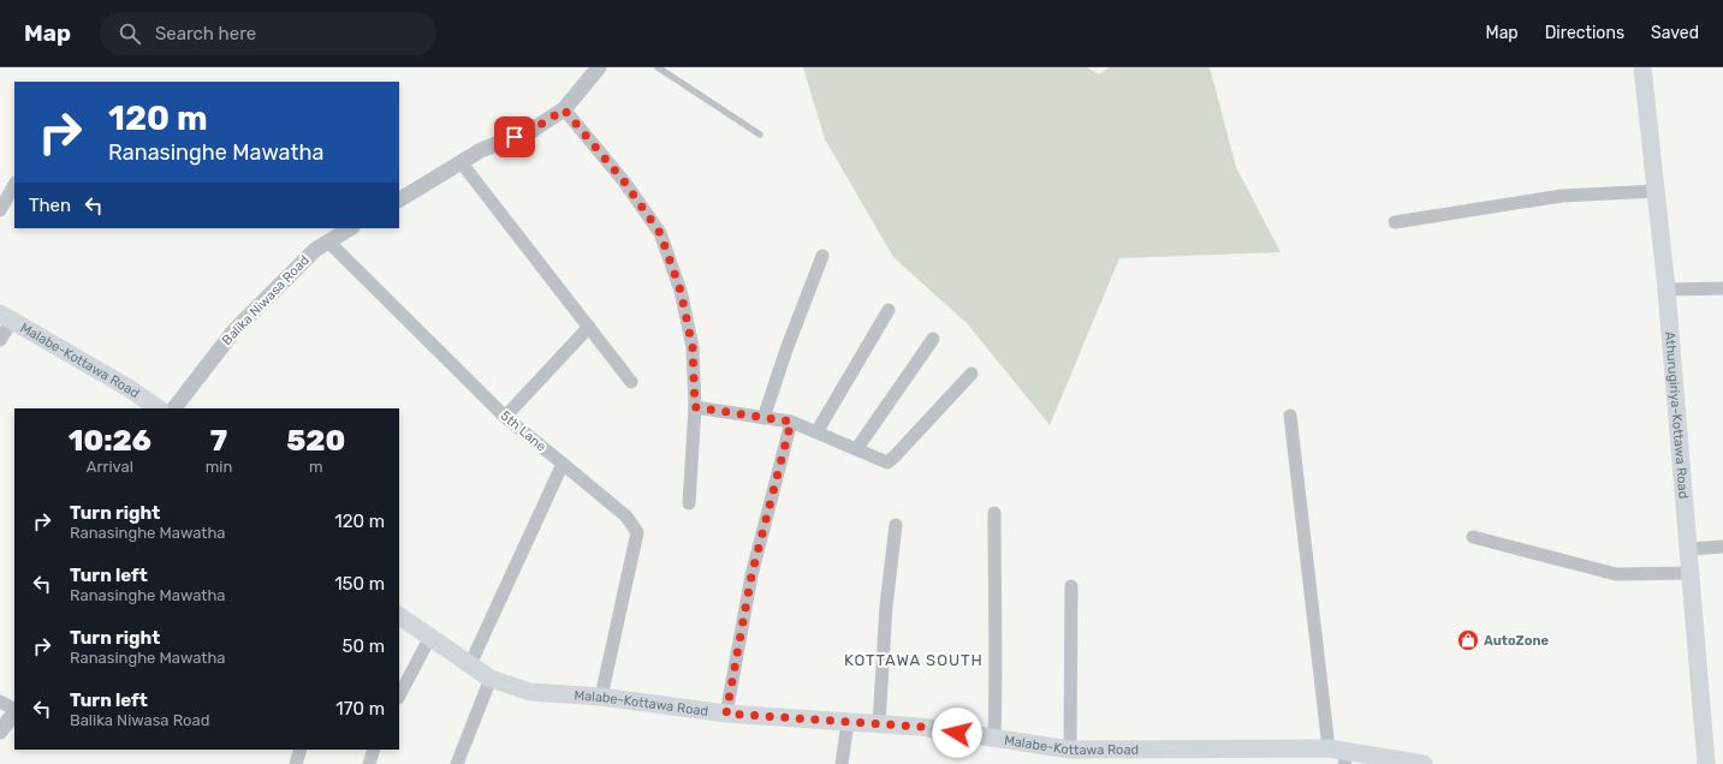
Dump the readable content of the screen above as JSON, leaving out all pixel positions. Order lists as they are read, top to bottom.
{
  "streets": {
    "main road": ["Malabe-Kottawa Road", "Athurugiriya-Kottawa Road"],
    "street": ["Balika Niwasa Road", "5th Lane"]
  },
  "crossings": [
    ["Balika Niwasa Road", "5th Lane"],
    ["Malabe-Kottawa Road", "5th Lane"]
  ],
  "districts": ["KOTTAWA SOUTH"],
  "places": {
    "shop": ["AutoZone"]
  },
  "page": {
    "header": "Map",
    "search": "Search here",
    "nav": ["Map", "Directions", "Saved"],
    "turn": ["120 m", "Ranasinghe Mawatha"],
    "then": "Then",
    "eta": [
      "10:26",
      "Arrival",
      "7",
      "min",
      "520",
      "m"
    ],
    "list": [
      {
        "name": "Turn right",
        "note": "Ranasinghe Mawatha",
        "value": "120 m"
      },
      {
        "name": "Turn left",
        "note": "Ranasinghe Mawatha",
        "value": "150 m"
      },
      {
        "name": "Turn right",
        "note": "Ranasinghe Mawatha",
        "value": "50 m"
      },
      {
        "name": "Turn left",
        "note": "Balika Niwasa Road",
        "value": "170 m"
      }
    ]
  }
}
